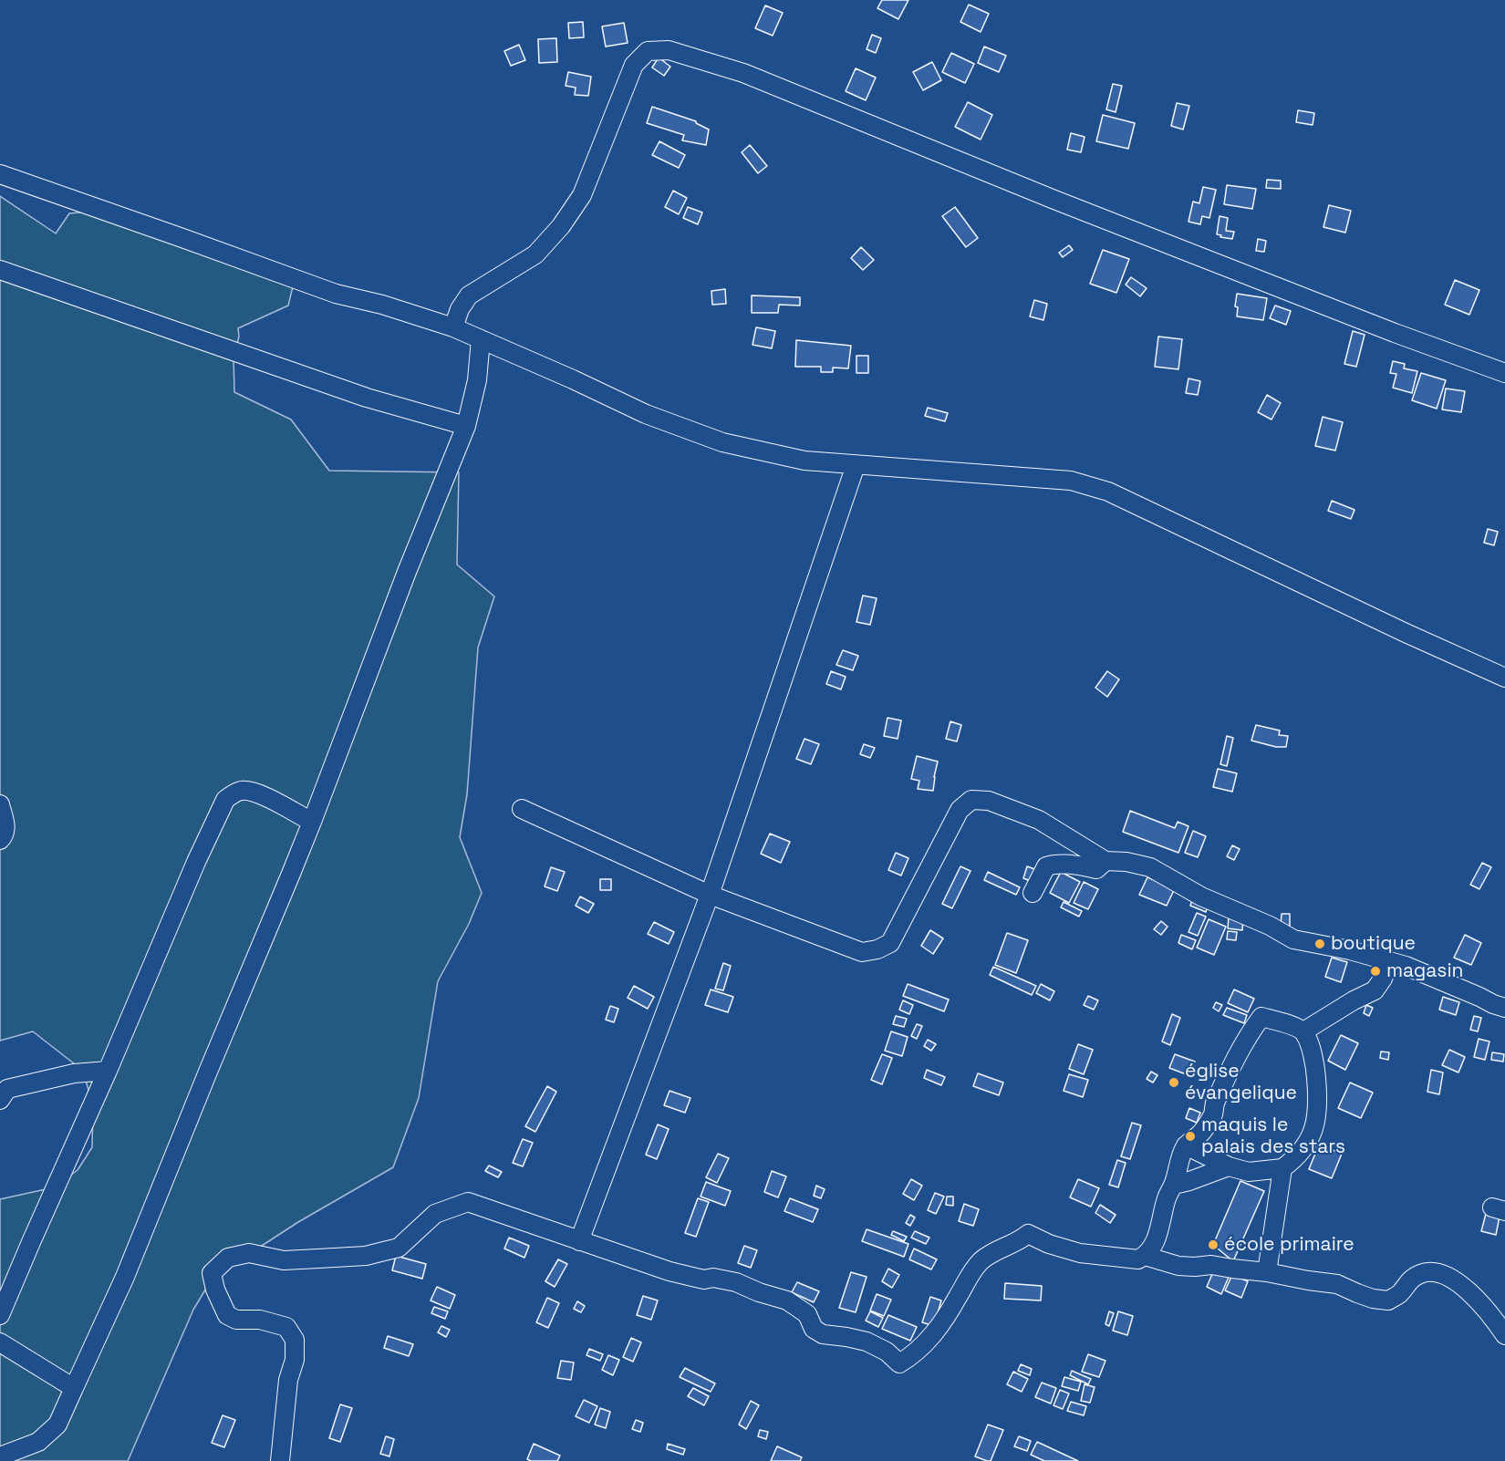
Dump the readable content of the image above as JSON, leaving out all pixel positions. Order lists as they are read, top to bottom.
{
  "places": [
    "boutique",
    "magasin",
    "église évangelique",
    "maquis le palais des stars",
    "école primaire"
  ]
}
